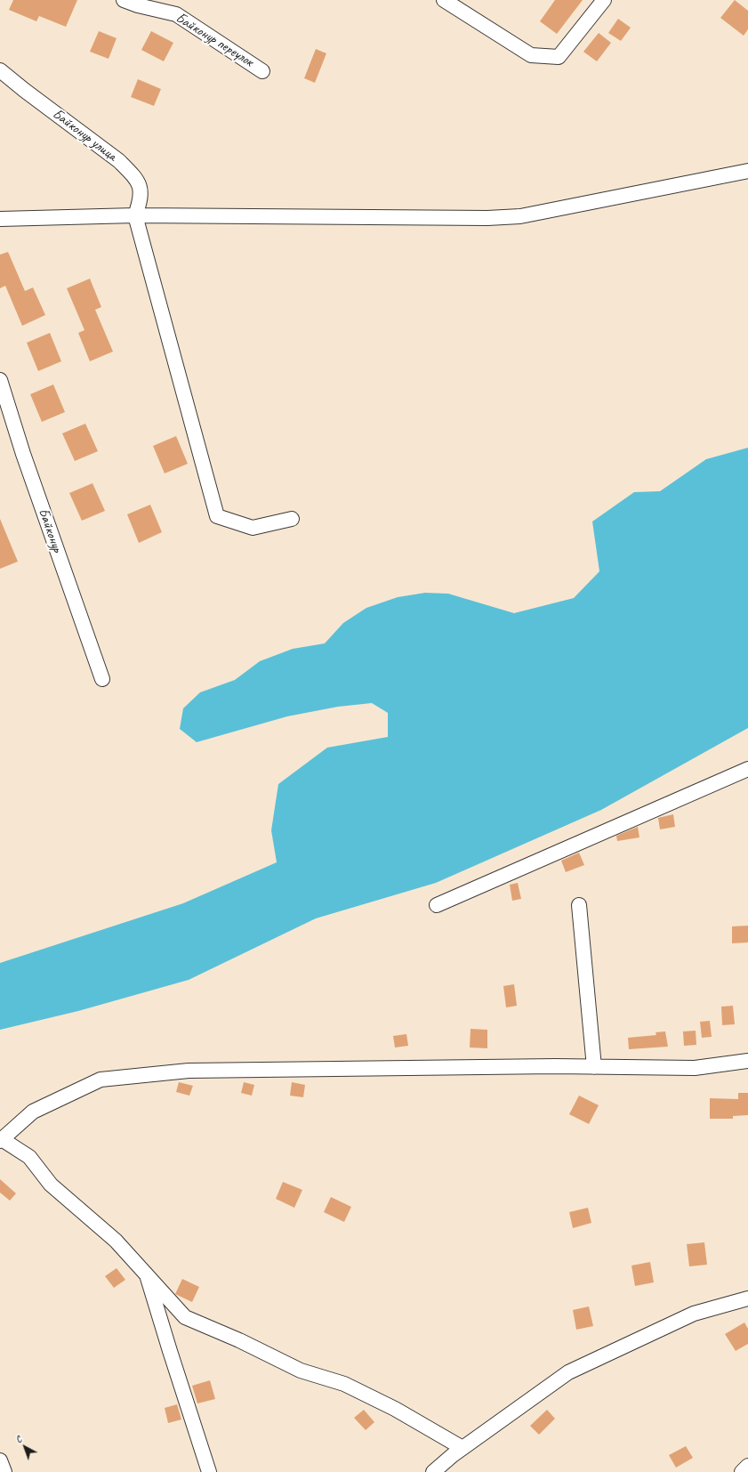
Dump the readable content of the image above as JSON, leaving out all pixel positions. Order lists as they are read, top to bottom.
{
  "streets": {
    "street": ["Байконур переулок", "Байконур улица", "Байконур"]
  },
  "north": "top left"
}
